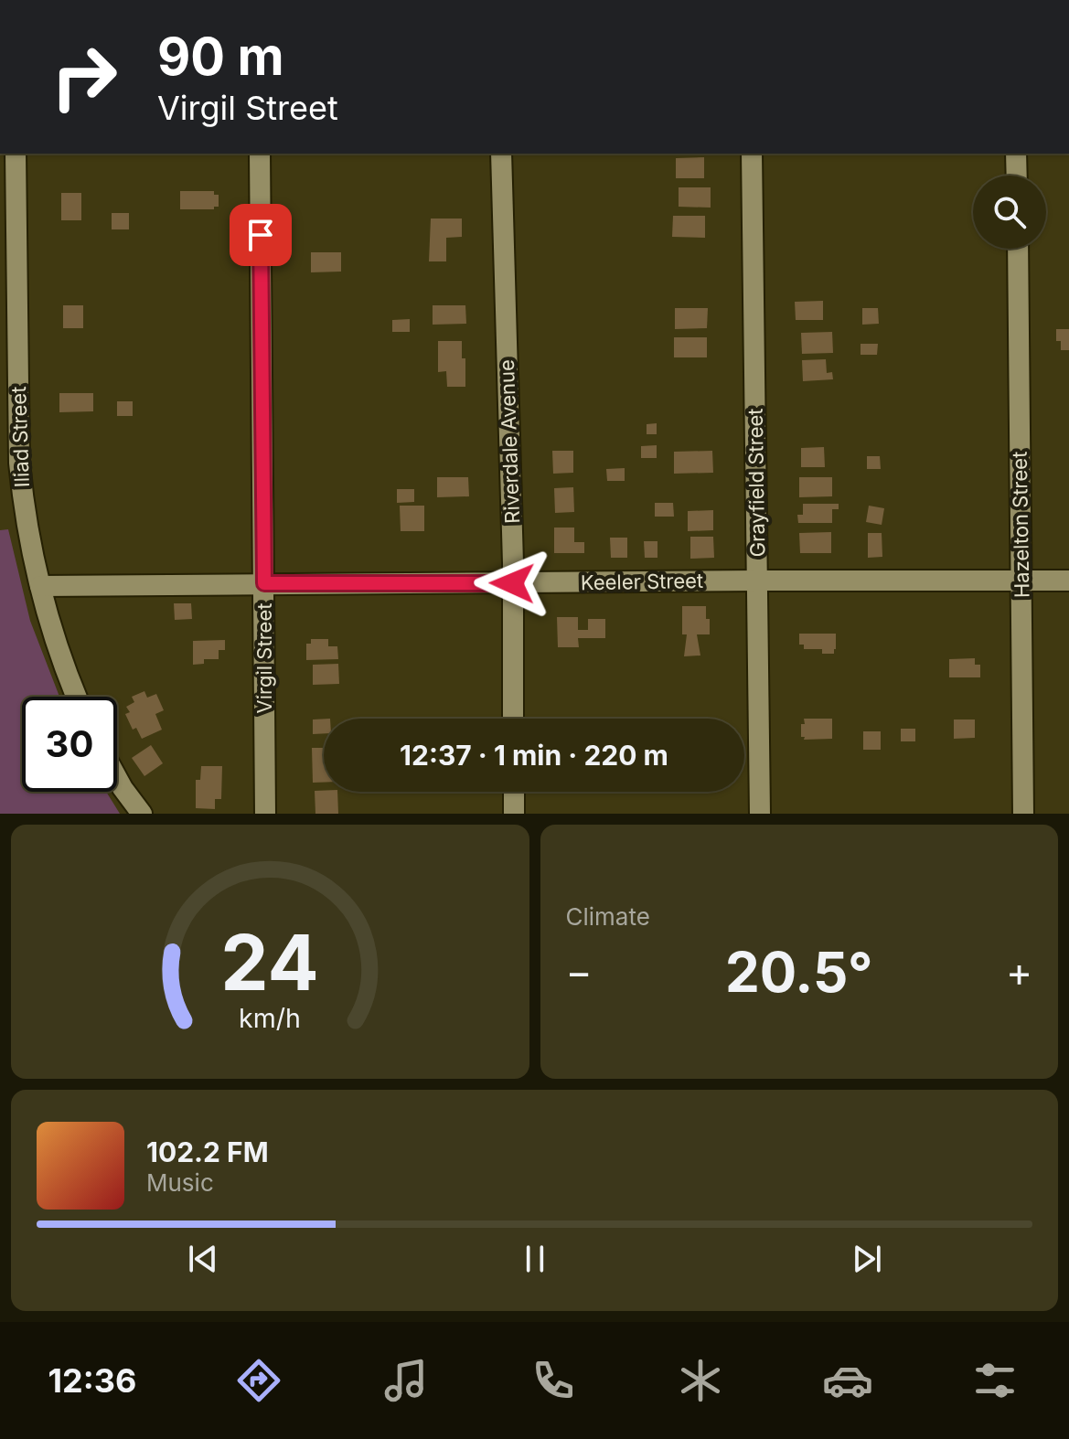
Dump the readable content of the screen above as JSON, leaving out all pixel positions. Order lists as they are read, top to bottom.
{
  "streets": {
    "street": [
      "Iliad Street",
      "Riverdale Avenue",
      "Grayfield Street",
      "Hazelton Street",
      "Keeler Street",
      "Virgil Street"
    ]
  },
  "crossings": [
    ["Iliad Street", "Keeler Street"],
    ["Riverdale Avenue", "Keeler Street"],
    ["Grayfield Street", "Keeler Street"],
    ["Hazelton Street", "Keeler Street"],
    ["Keeler Street", "Virgil Street"]
  ],
  "page": {
    "turn": ["90 m", "Virgil Street"],
    "limit": "30",
    "trip": "12:37 · 1 min · 220 m",
    "tile": "Climate",
    "heat": ["−", "20.5°", "+"],
    "song": ["102.2 FM", "Music"],
    "tabs": "12:36",
    "gauge": ["24", "km/h"]
  }
}
